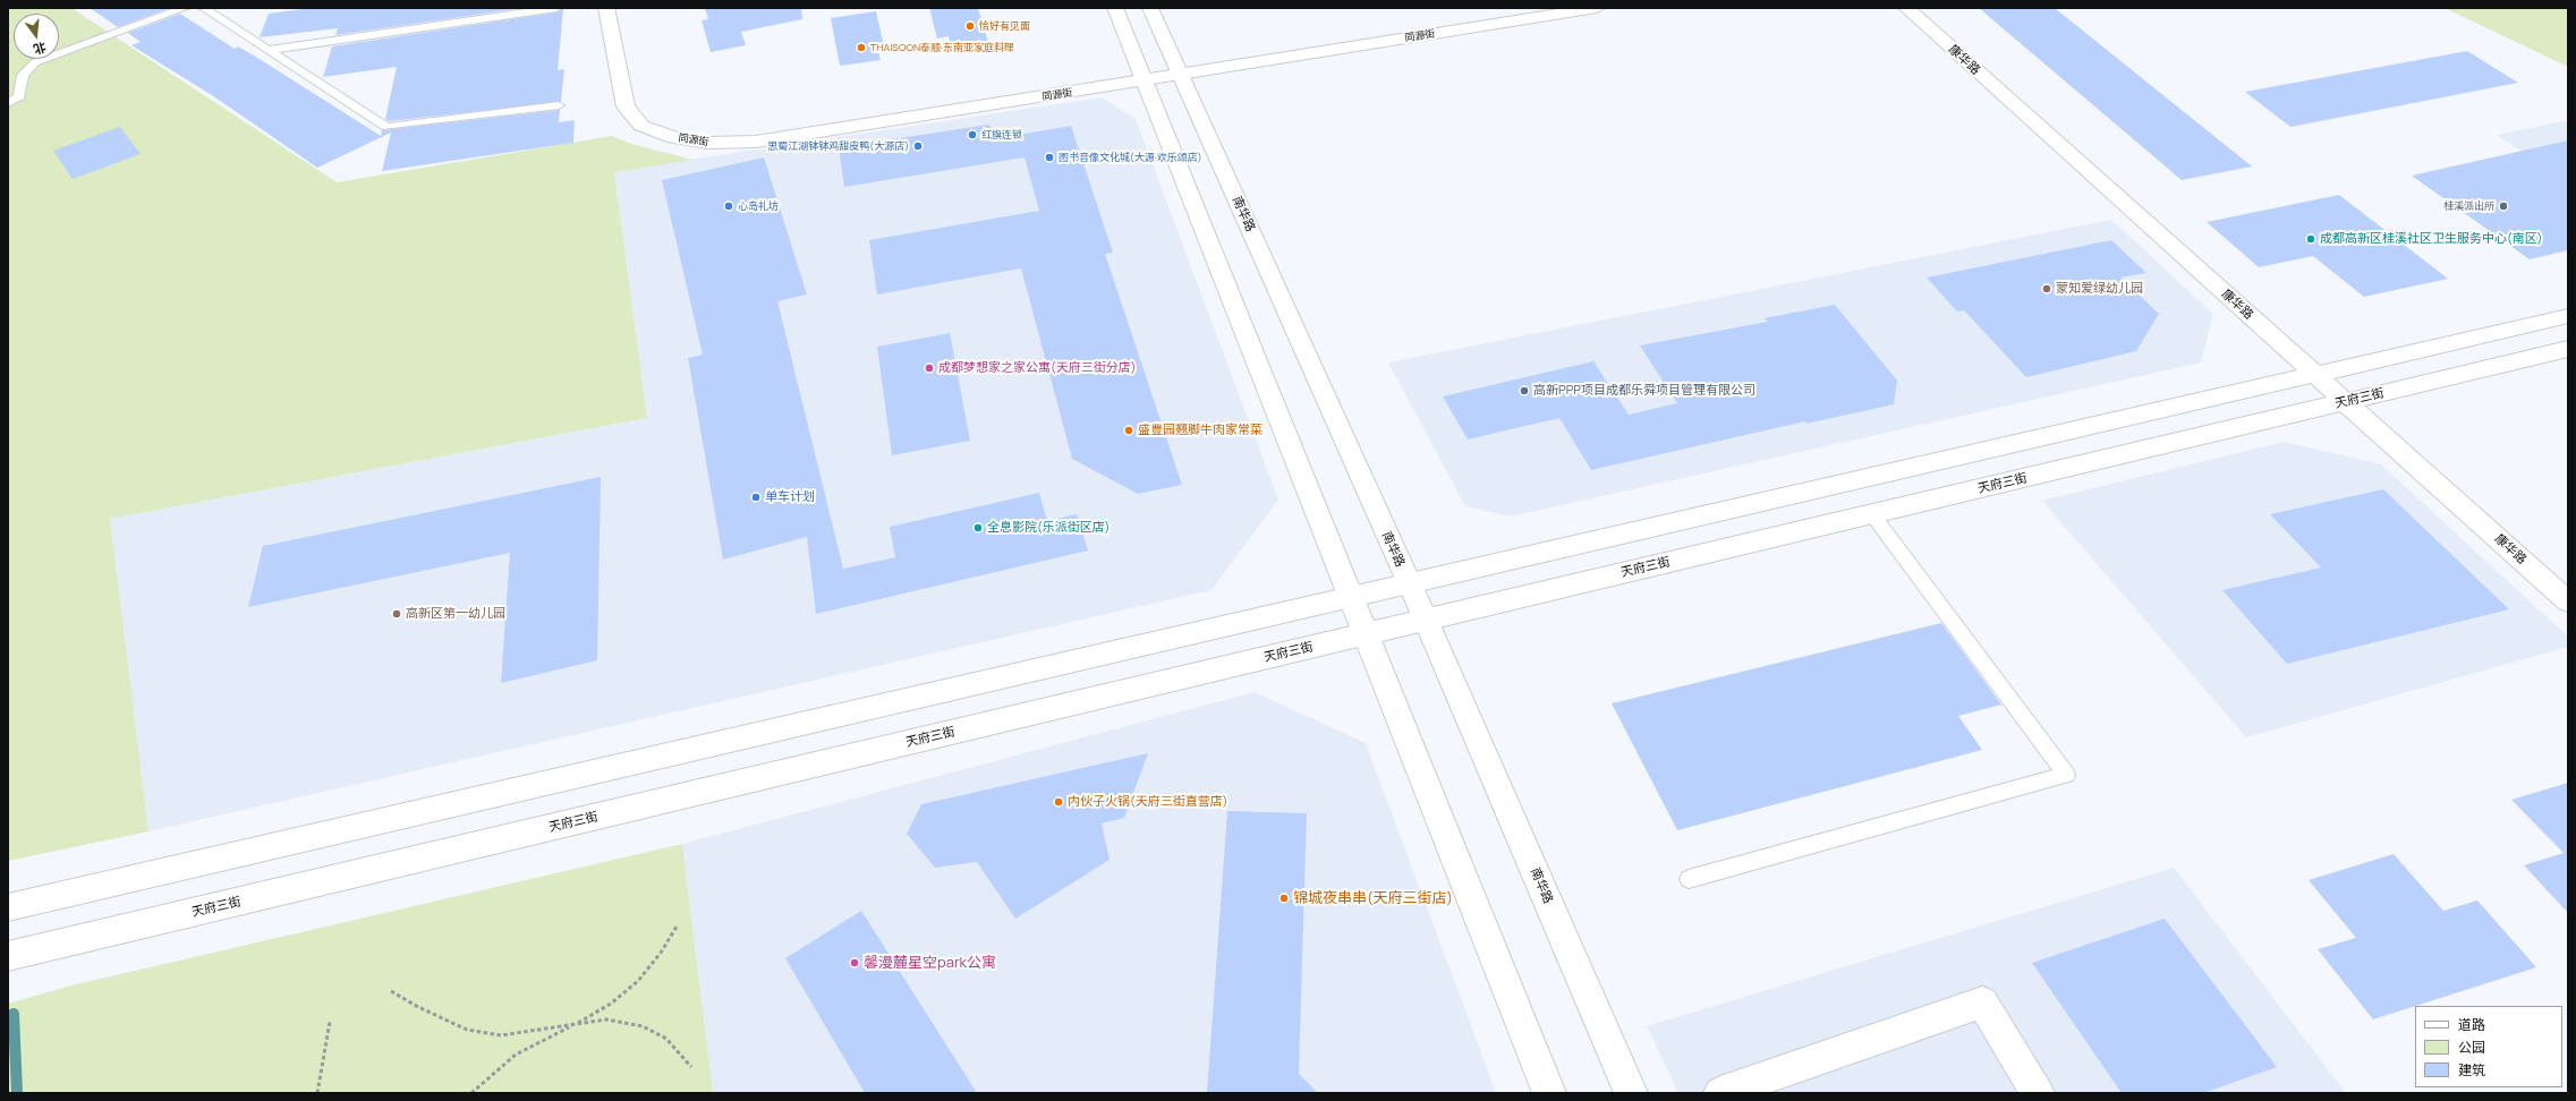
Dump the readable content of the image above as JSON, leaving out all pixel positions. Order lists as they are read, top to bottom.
{
  "streets": {
    "street": [
      "同源街",
      "康华路",
      "南华路",
      "天府三街"
    ]
  },
  "crossings": [
    ["同源街", "南华路"],
    ["康华路", "天府三街"],
    ["南华路", "天府三街"]
  ],
  "places": [
    "恰好有见面",
    "THAISOON泰顺·东南亚家庭料理",
    "红旗连锁",
    "思蜀江湖钵钵鸡甜皮鸭(大源店)",
    "图书音像文化城(大源·欢乐颂店)",
    "心岛礼坊",
    "桂溪派出所",
    "成都高新区桂溪社区卫生服务中心(南区)",
    "蒙知爱绿幼儿园",
    "成都梦想家之家公寓(天府三街分店)",
    "高新PPP项目成都乐舜项目管理有限公司",
    "盛豊园翘脚牛肉家常菜",
    "单车计划",
    "全息影院(乐派街区店)",
    "高新区第一幼儿园",
    "内伙子火锅(天府三街直营店)",
    "锦城夜串串(天府三街店)",
    "馨漫麓星空park公寓"
  ],
  "legend": ["道路", "公园", "建筑"],
  "north": "bottom"
}
